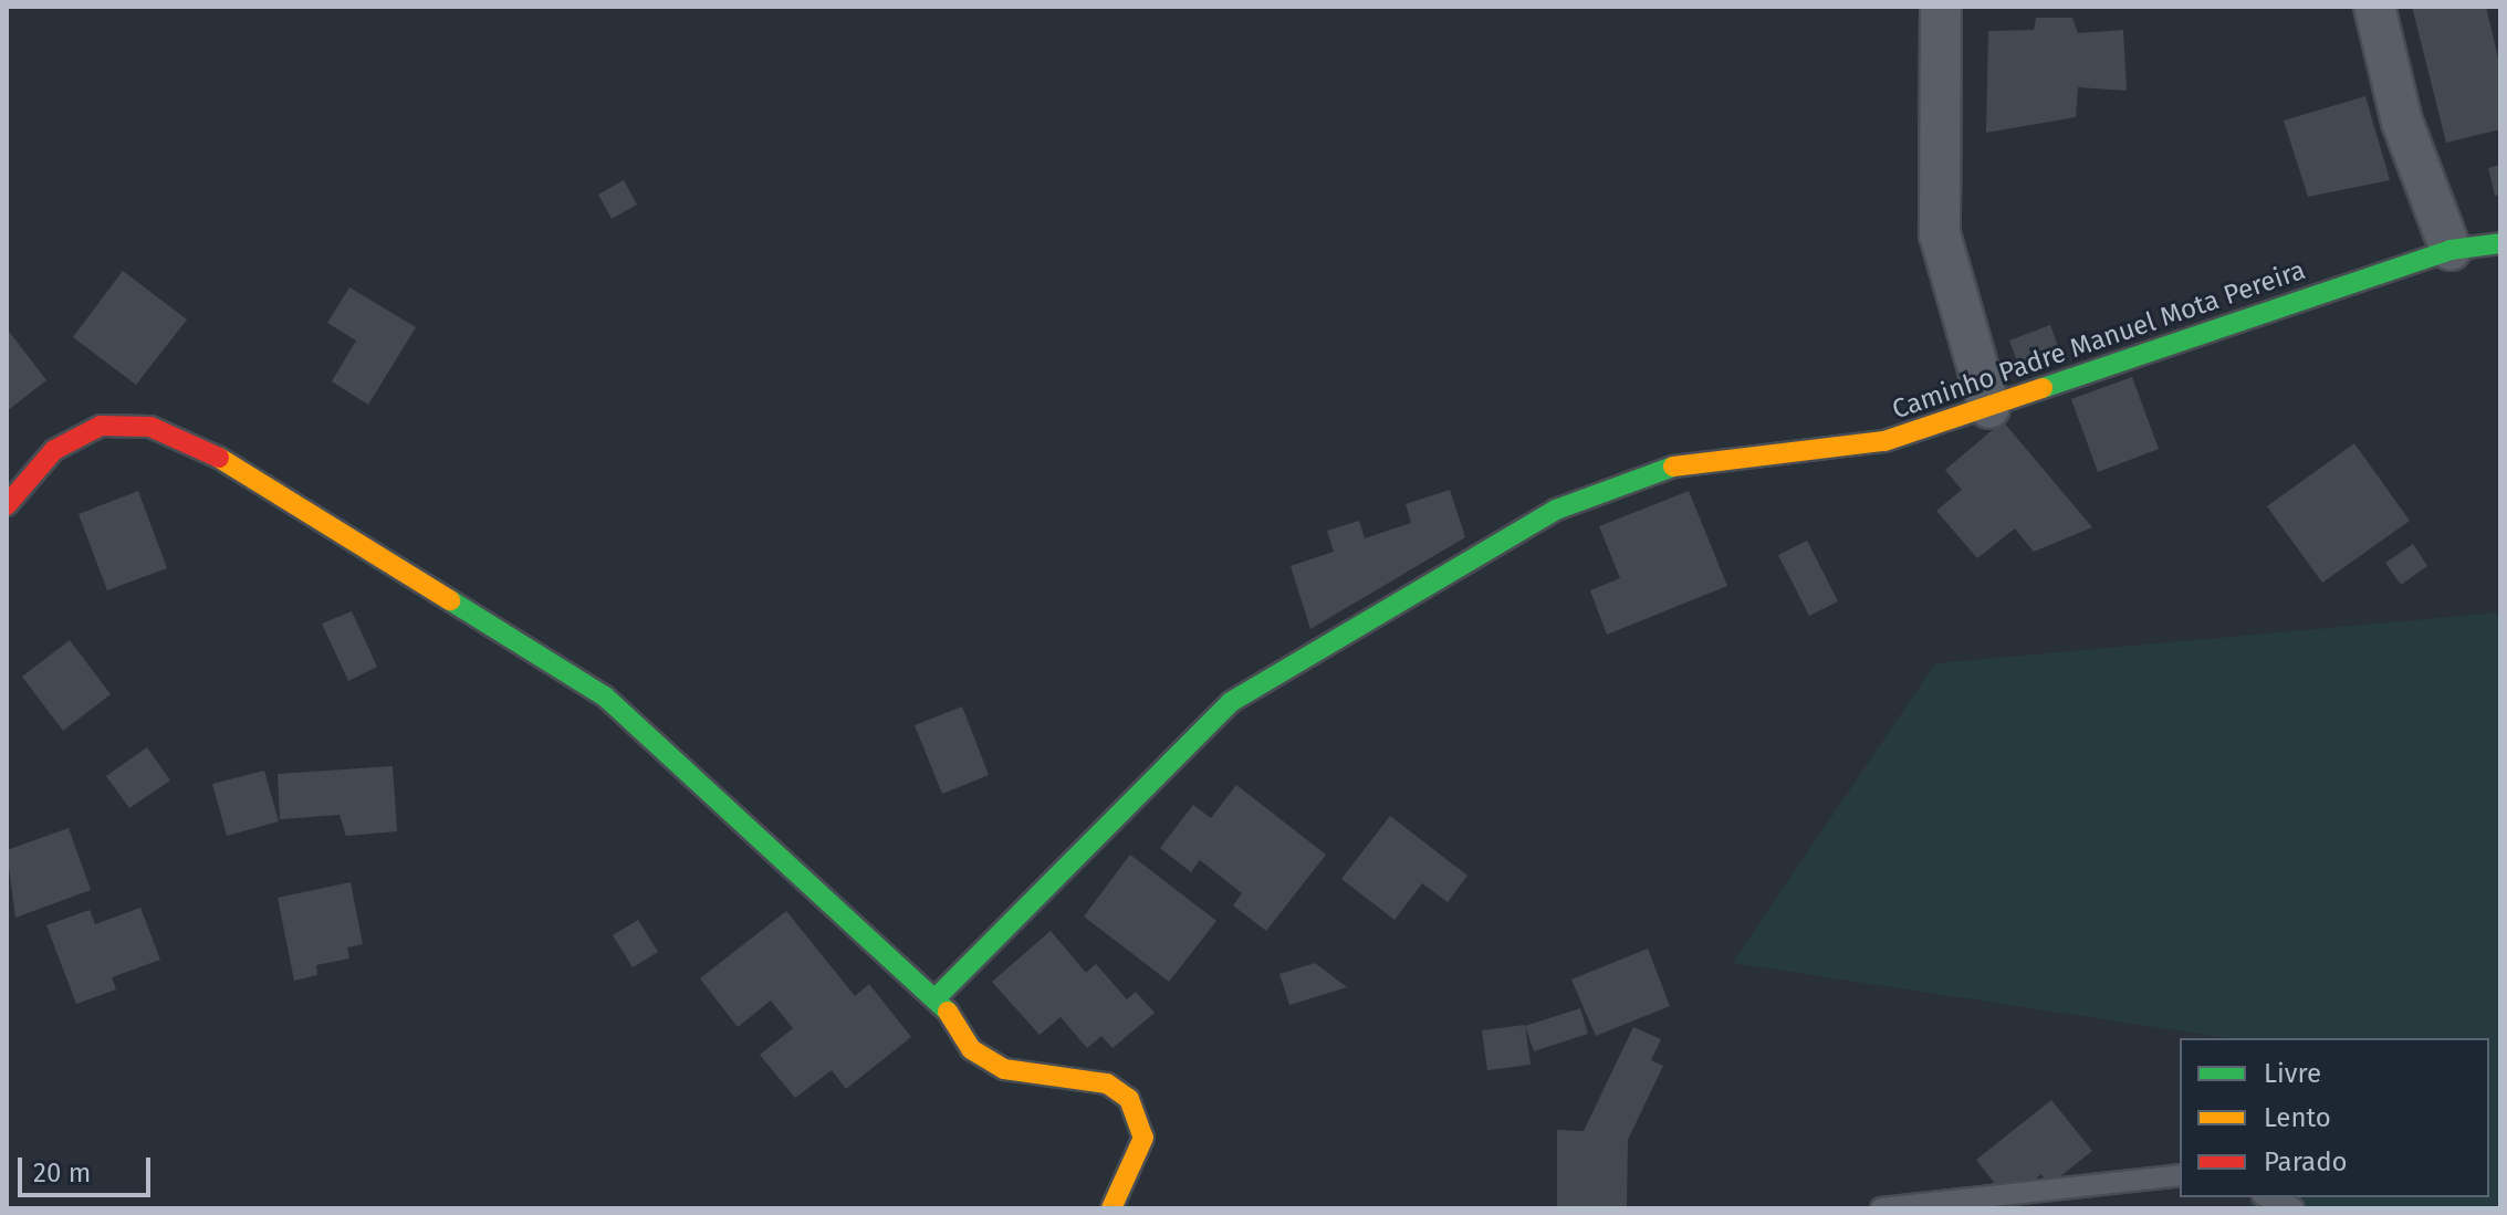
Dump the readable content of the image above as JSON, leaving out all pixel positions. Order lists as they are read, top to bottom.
{
  "streets": {
    "street": ["Caminho Padre Manuel Mota Pereira"]
  },
  "legend": ["Livre", "Lento", "Parado"],
  "scale_bar": "20 m"
}
